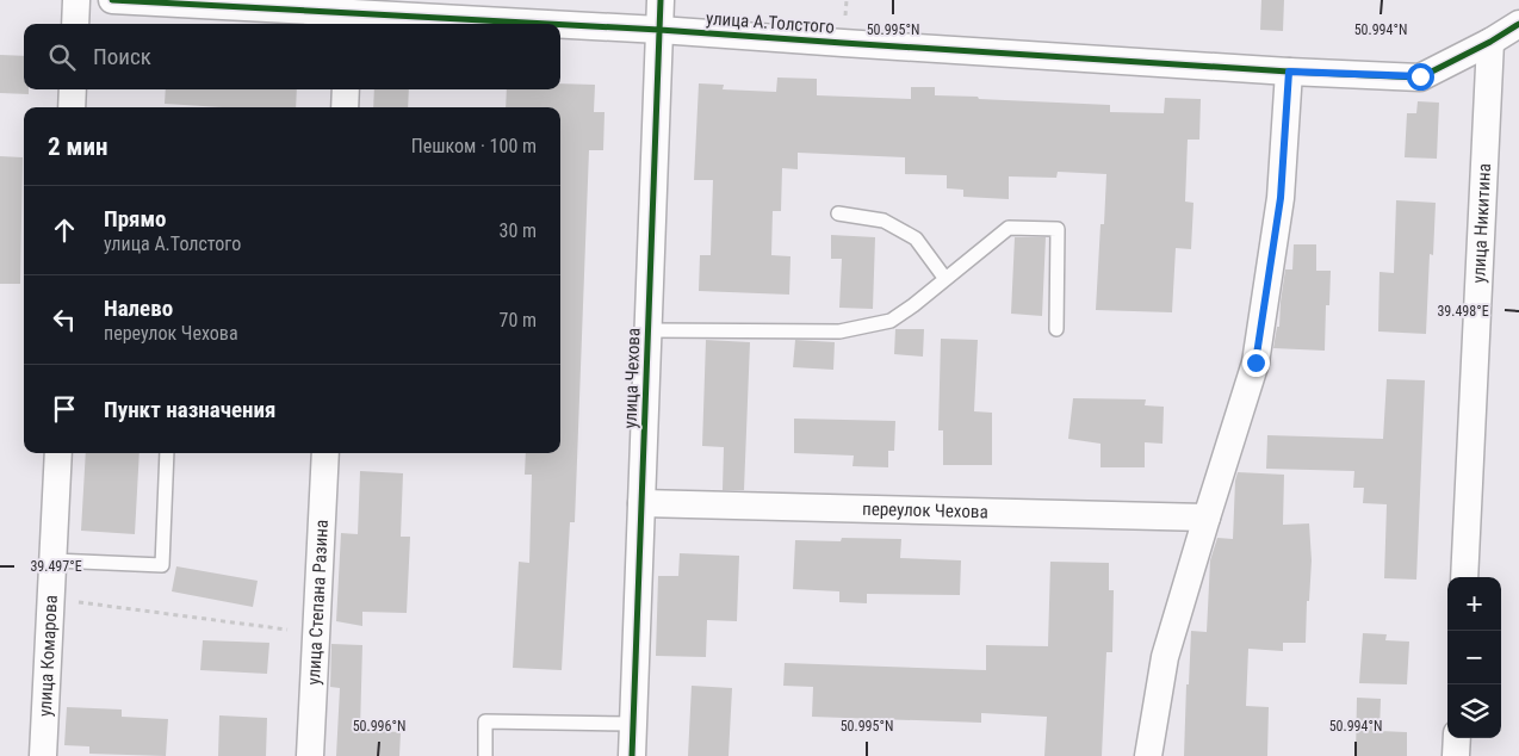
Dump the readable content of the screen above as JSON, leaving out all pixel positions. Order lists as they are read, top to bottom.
{
  "streets": {
    "street": [
      "улица А.Толстого",
      "улица Никитина",
      "улица Чехова",
      "переулок Чехова",
      "улица Степана Разина",
      "улица Комарова"
    ]
  },
  "crossings": [
    ["улица А.Толстого", "улица Никитина"],
    ["улица А.Толстого", "улица Чехова"],
    ["улица Чехова", "переулок Чехова"]
  ],
  "page": {
    "search": "Поиск",
    "heading": ["2 мин", "Пешком · 100 m"],
    "list": [
      ["Прямо", "улица А.Толстого", "30 m"],
      ["Налево", "переулок Чехова", "70 m"],
      "Пункт назначения"
    ],
    "map_buttons": ["+", "−"]
  },
  "coordinates": [
    "50.995°N",
    "50.994°N",
    "39.498°E",
    "39.497°E",
    "50.996°N"
  ]
}
